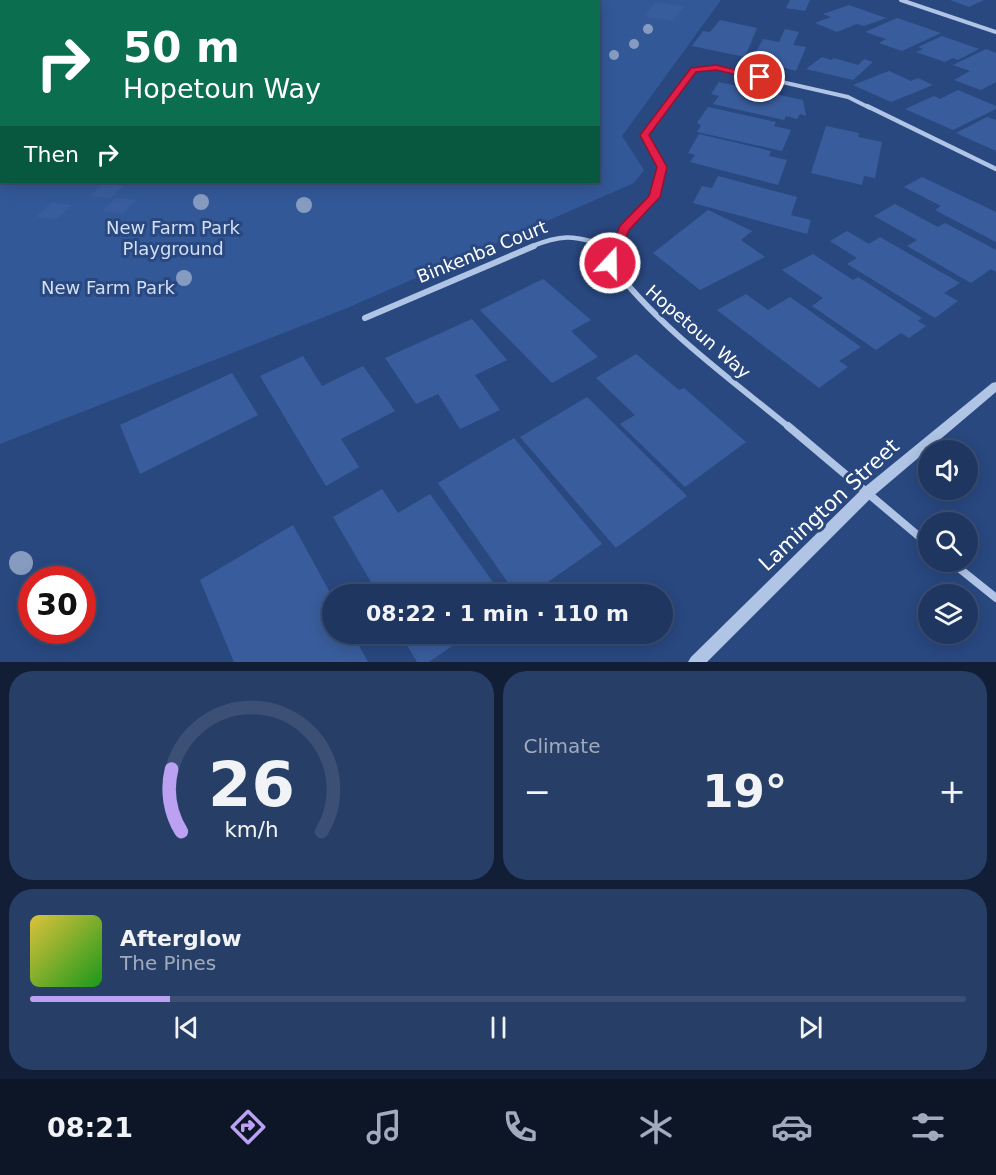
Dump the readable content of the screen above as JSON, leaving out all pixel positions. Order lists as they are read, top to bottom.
{
  "streets": {
    "street": ["Binkenba Court", "Hopetoun Way", "Lamington Street"]
  },
  "crossings": [
    ["Binkenba Court", "Hopetoun Way"],
    ["Hopetoun Way", "Lamington Street"]
  ],
  "parks": ["New Farm Park Playground", "New Farm Park"],
  "page": {
    "turn": ["50 m", "Hopetoun Way"],
    "then": "Then",
    "limit": "30",
    "trip": "08:22 · 1 min · 110 m",
    "tile": "Climate",
    "heat": ["−", "19°", "+"],
    "song": ["Afterglow", "The Pines"],
    "tabs": "08:21",
    "gauge": ["26", "km/h"]
  }
}
